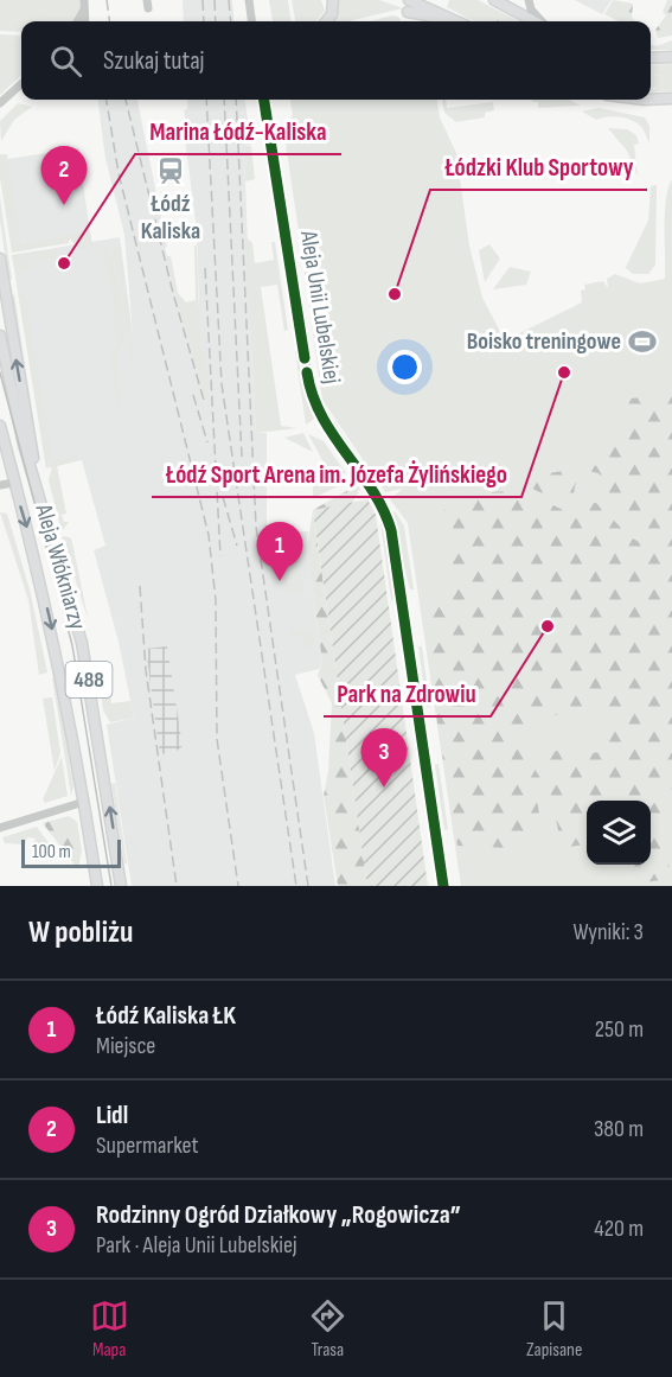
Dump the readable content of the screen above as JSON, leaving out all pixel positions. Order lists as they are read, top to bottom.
{
  "streets": {
    "main road": ["Aleja Włókniarzy", "488"],
    "street": ["Aleja Unii Lubelskiej"]
  },
  "places": {
    "station": ["Łódź Kaliska"],
    "other": [
      "Marina Łódź-Kaliska",
      "Łódzki Klub Sportowy",
      "Łódź Sport Arena im. Józefa Żylińskiego",
      "Park na Zdrowiu"
    ],
    "sports": ["Boisko treningowe"]
  },
  "scale_bar": "100 m",
  "page": {
    "search": "Szukaj tutaj",
    "pins": ["2", "1", "3"],
    "scale": "100 m",
    "heading": ["W pobliżu", "Wyniki: 3"],
    "list": [
      {
        "mark": "1",
        "name": "Łódź Kaliska ŁK",
        "note": "Miejsce",
        "value": "250 m"
      },
      {
        "mark": "2",
        "name": "Lidl",
        "note": "Supermarket",
        "value": "380 m"
      },
      {
        "mark": "3",
        "name": "Rodzinny Ogród Działkowy „Rogowicza”",
        "note": "Park · Aleja Unii Lubelskiej",
        "value": "420 m"
      }
    ],
    "nav": ["Mapa", "Trasa", "Zapisane"]
  }
}
